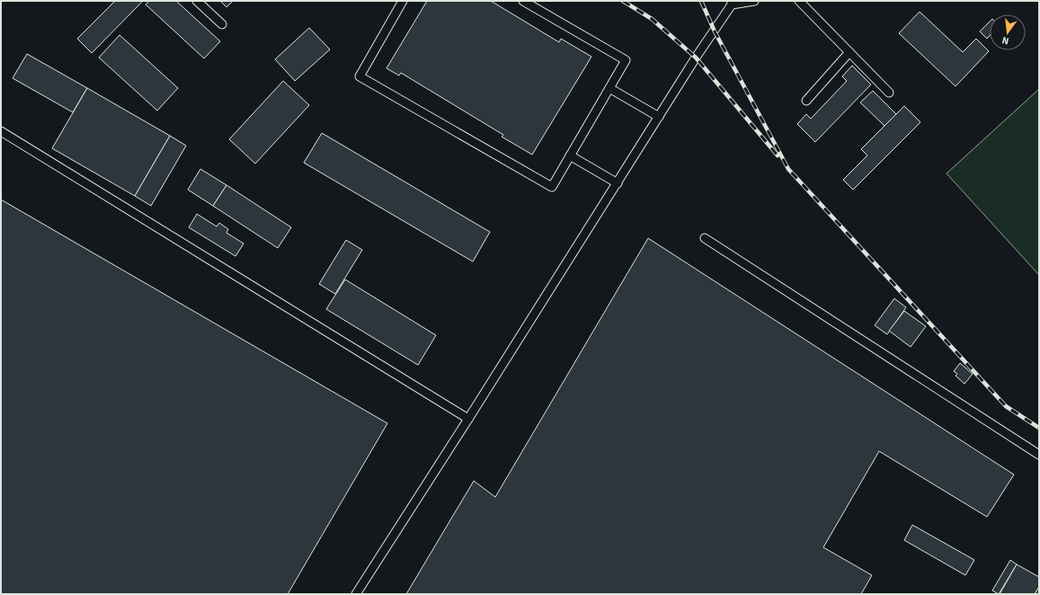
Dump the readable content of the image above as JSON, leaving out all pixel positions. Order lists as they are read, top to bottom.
{
  "north": "bottom"
}
